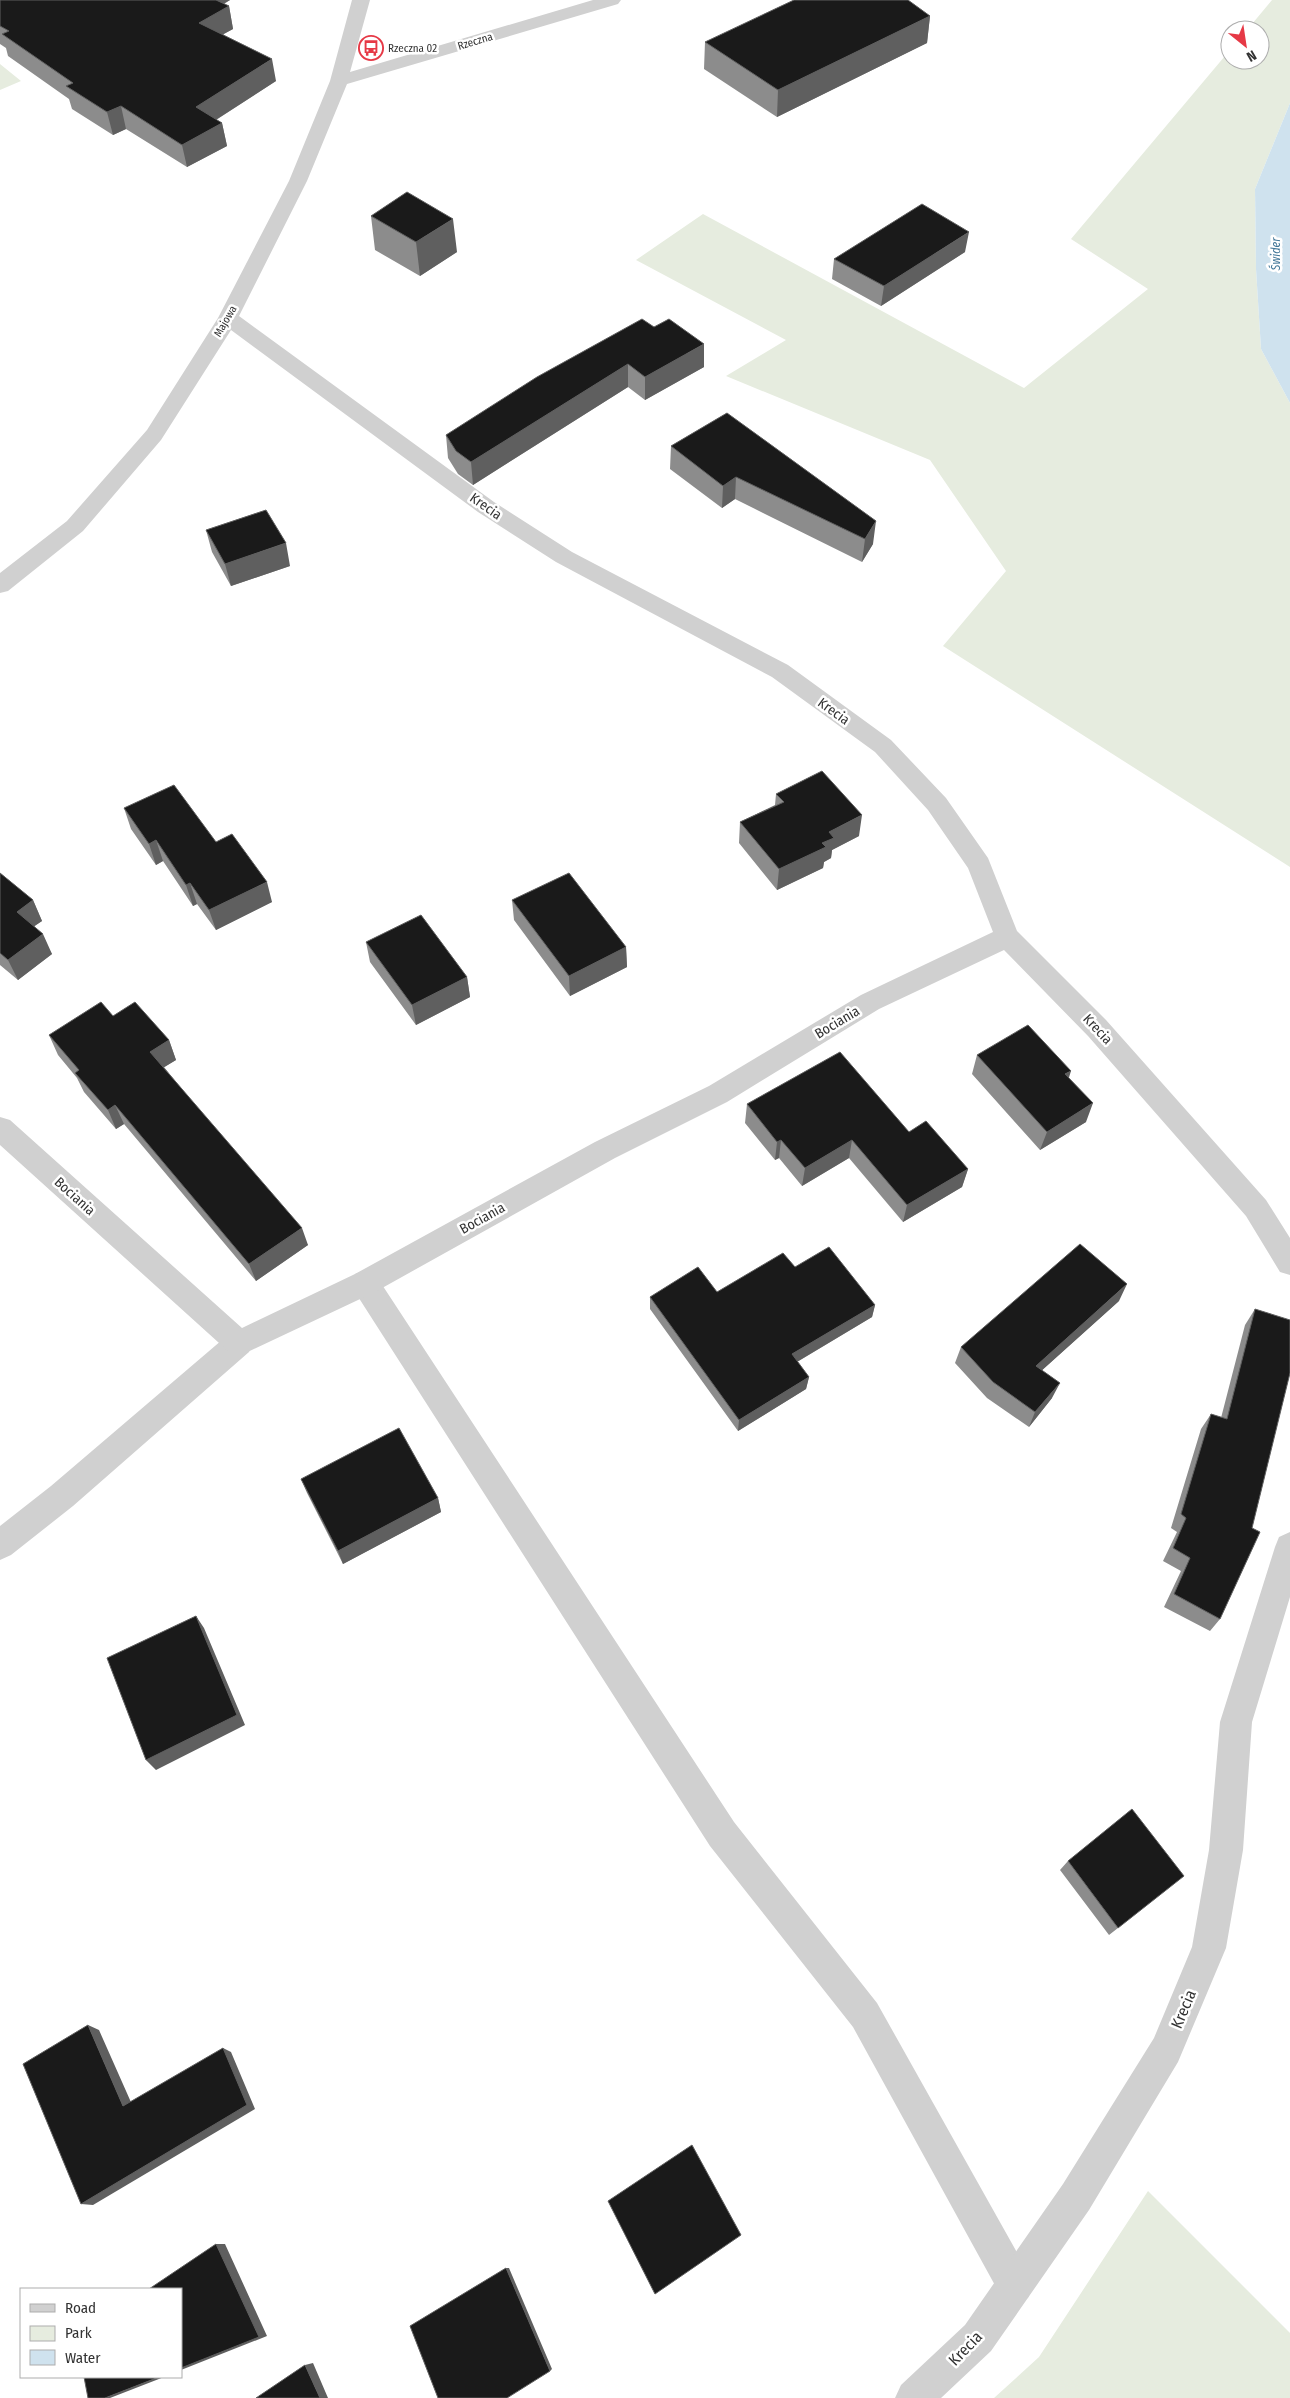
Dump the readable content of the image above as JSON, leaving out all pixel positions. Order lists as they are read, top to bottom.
{
  "streets": {
    "street": [
      "Rzeczna",
      "Majowa",
      "Krecia",
      "Bociania"
    ]
  },
  "crossings": [
    ["Rzeczna", "Majowa"],
    ["Majowa", "Krecia"],
    ["Krecia", "Bociania"]
  ],
  "water": ["Świder"],
  "places": {
    "bus stop": ["Rzeczna 02"]
  },
  "legend": ["Road", "Park", "Water"],
  "north": "bottom right"
}
